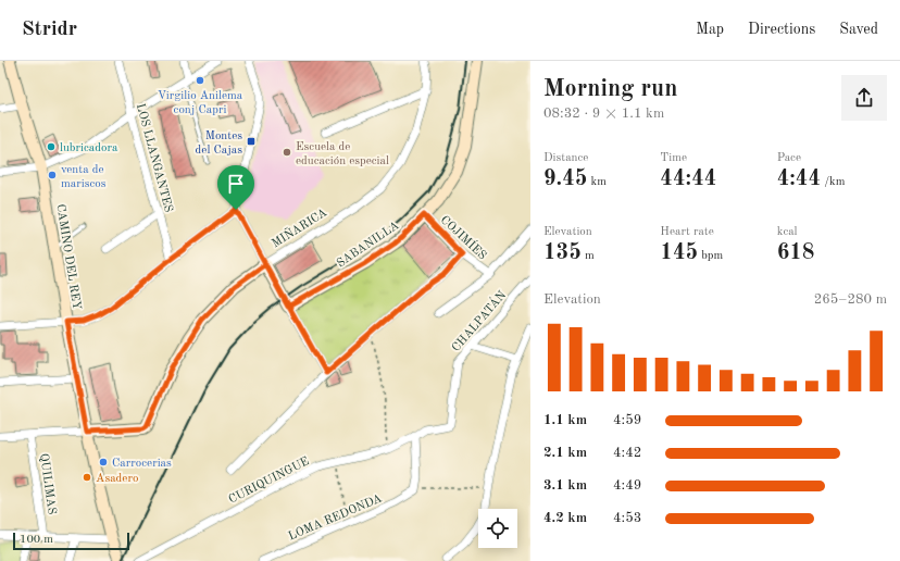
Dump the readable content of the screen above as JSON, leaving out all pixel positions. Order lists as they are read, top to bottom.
{
  "streets": {
    "street": [
      "LOS LLANGANTES",
      "MIÑARICA",
      "COJIMÍES",
      "SABANILLA",
      "CAMINO DEL REY",
      "CHALPATÁN",
      "CURIQUINGUE",
      "QUILIMAS",
      "LOMA REDONDA"
    ]
  },
  "crossings": [
    ["MIÑARICA", "CAMINO DEL REY"],
    ["COJIMÍES", "SABANILLA"],
    ["CHALPATÁN", "CURIQUINGUE"]
  ],
  "places": {
    "other": [
      "Virgilio Anilema conj Capri",
      "lubricadora",
      "Escuela de educación especial",
      "venta de mariscos",
      "Carrocerias",
      "Asadero"
    ],
    "transit": ["Montes del Cajas"]
  },
  "scale_bar": "100 m",
  "page": {
    "header": "Stridr",
    "nav": ["Map", "Directions", "Saved"],
    "heading": ["Morning run", "08:32 · 9 × 1.1 km"],
    "stats": [
      ["Distance", "9.45 km"],
      ["Time", "44:44"],
      ["Pace", "4:44 /km"],
      ["Elevation", "135 m"],
      ["Heart rate", "145 bpm"],
      ["kcal", "618"]
    ],
    "chart": ["Elevation", "265–280 m"],
    "list": [
      {
        "name": "1.1 km",
        "note": "4:59"
      },
      {
        "name": "2.1 km",
        "note": "4:42"
      },
      {
        "name": "3.1 km",
        "note": "4:49"
      },
      {
        "name": "4.2 km",
        "note": "4:53"
      }
    ],
    "scale": "100 m"
  }
}
